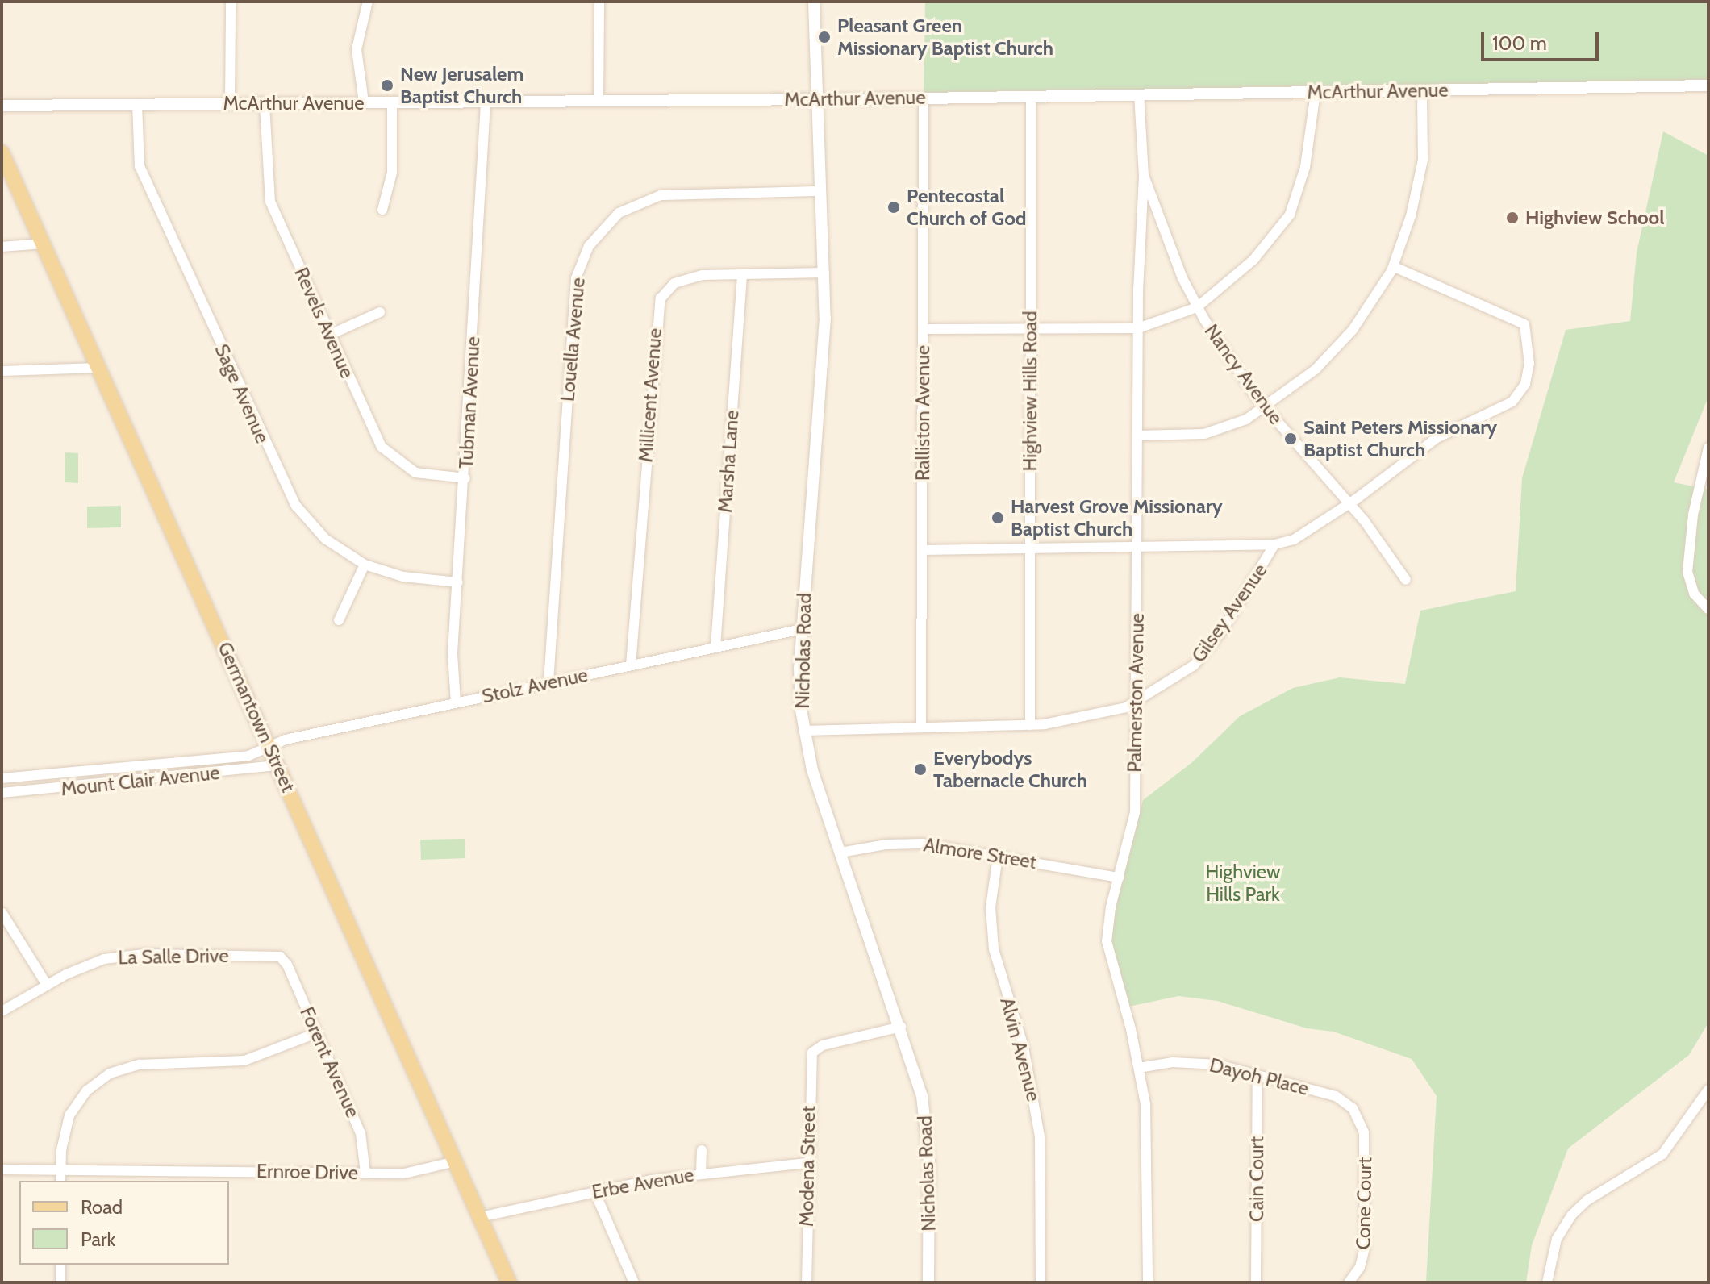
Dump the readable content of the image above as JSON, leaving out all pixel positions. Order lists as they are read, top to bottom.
{
  "streets": {
    "main road": ["Germantown Street"],
    "street": [
      "McArthur Avenue",
      "Revels Avenue",
      "Louella Avenue",
      "Nancy Avenue",
      "Highview Hills Road",
      "Sage Avenue",
      "Millicent Avenue",
      "Tubman Avenue",
      "Ralliston Avenue",
      "Marsha Lane",
      "Gilsey Avenue",
      "Nicholas Road",
      "Stolz Avenue",
      "Palmerston Avenue",
      "Mount Clair Avenue",
      "Almore Street",
      "La Salle Drive",
      "Alvin Avenue",
      "Forent Avenue",
      "Dayoh Place",
      "Modena Street",
      "Ernroe Drive",
      "Cain Court",
      "Erbe Avenue",
      "Cone Court"
    ]
  },
  "crossings": [
    ["McArthur Avenue", "Revels Avenue"],
    ["McArthur Avenue", "Highview Hills Road"],
    ["McArthur Avenue", "Sage Avenue"],
    ["McArthur Avenue", "Tubman Avenue"],
    ["McArthur Avenue", "Ralliston Avenue"],
    ["McArthur Avenue", "Nicholas Road"],
    ["McArthur Avenue", "Palmerston Avenue"],
    ["Revels Avenue", "Tubman Avenue"],
    ["Louella Avenue", "Nicholas Road"],
    ["Louella Avenue", "Stolz Avenue"],
    ["Nancy Avenue", "Gilsey Avenue"],
    ["Nancy Avenue", "Palmerston Avenue"],
    ["Highview Hills Road", "Gilsey Avenue"],
    ["Sage Avenue", "Tubman Avenue"],
    ["Millicent Avenue", "Marsha Lane"],
    ["Millicent Avenue", "Nicholas Road"],
    ["Millicent Avenue", "Stolz Avenue"],
    ["Tubman Avenue", "Stolz Avenue"],
    ["Ralliston Avenue", "Gilsey Avenue"],
    ["Marsha Lane", "Stolz Avenue"],
    ["Gilsey Avenue", "Nicholas Road"],
    ["Gilsey Avenue", "Palmerston Avenue"],
    ["Nicholas Road", "Stolz Avenue"],
    ["Nicholas Road", "Almore Street"],
    ["Nicholas Road", "Modena Street"],
    ["Stolz Avenue", "Germantown Street"],
    ["Stolz Avenue", "Mount Clair Avenue"],
    ["Palmerston Avenue", "Almore Street"],
    ["Palmerston Avenue", "Dayoh Place"],
    ["Germantown Street", "Mount Clair Avenue"],
    ["Germantown Street", "Ernroe Drive"],
    ["Germantown Street", "Erbe Avenue"],
    ["Almore Street", "Alvin Avenue"],
    ["La Salle Drive", "Forent Avenue"],
    ["Forent Avenue", "Ernroe Drive"],
    ["Dayoh Place", "Cain Court"],
    ["Dayoh Place", "Cone Court"],
    ["Modena Street", "Erbe Avenue"]
  ],
  "parks": ["Highview Hills Park"],
  "places": [
    "Pleasant Green Missionary Baptist Church",
    "New Jerusalem Baptist Church",
    "Pentecostal Church of God",
    "Highview School",
    "Saint Peters Missionary Baptist Church",
    "Harvest Grove Missionary Baptist Church",
    "Everybodys Tabernacle Church"
  ],
  "legend": ["Road", "Park"],
  "scale_bar": "100 m"
}
